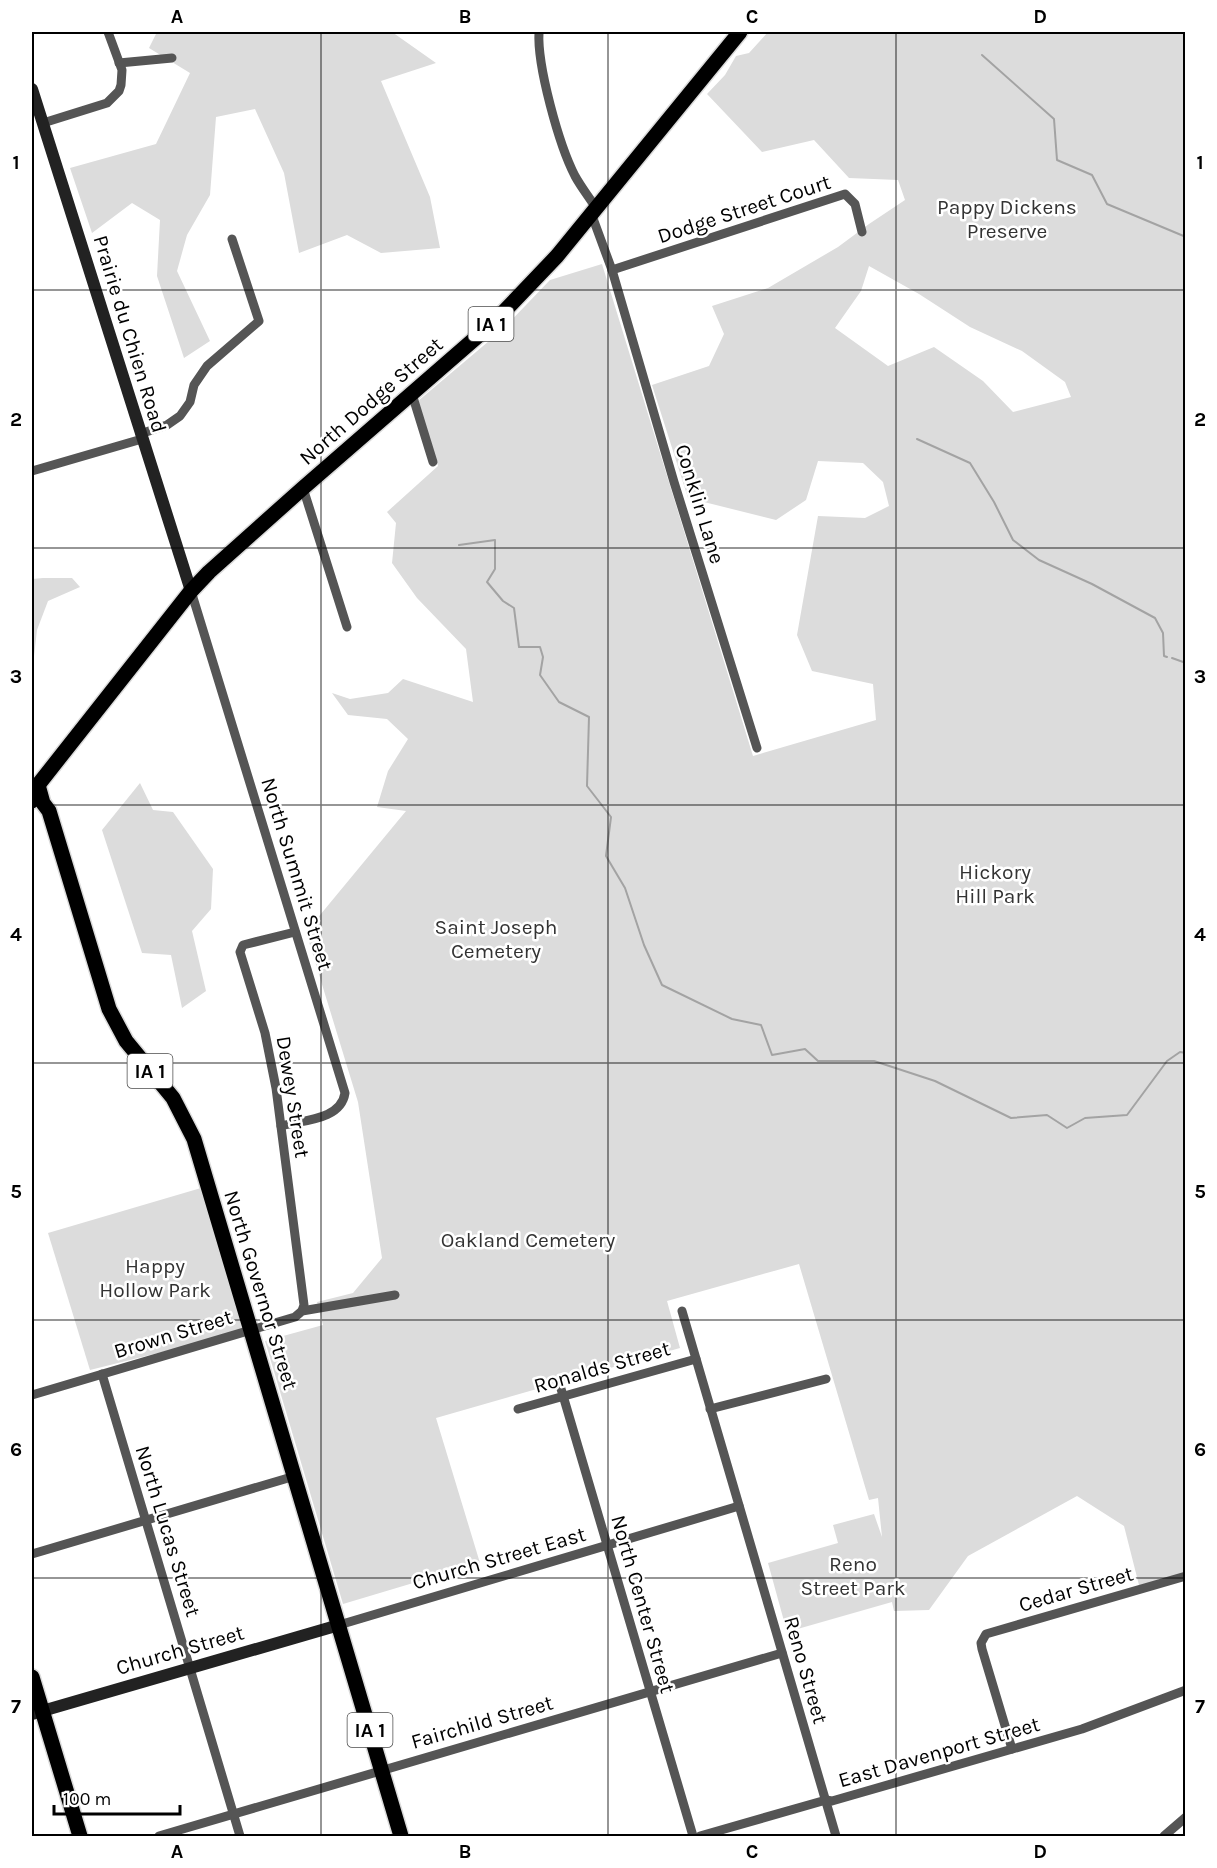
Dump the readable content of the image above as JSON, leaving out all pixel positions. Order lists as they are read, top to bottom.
{
  "streets": {
    "main road": ["IA 1", "North Dodge Street", "North Governor Street"],
    "street": [
      "Dodge Street Court",
      "Prairie du Chien Road",
      "Conklin Lane",
      "North Summit Street",
      "Dewey Street",
      "Brown Street",
      "Ronalds Street",
      "North Lucas Street",
      "Church Street East",
      "Cedar Street",
      "North Center Street",
      "Church Street",
      "Reno Street",
      "Fairchild Street",
      "East Davenport Street"
    ]
  },
  "crossings": [
    ["Dodge Street Court", "Conklin Lane"],
    ["Prairie du Chien Road", "North Dodge Street"],
    ["Prairie du Chien Road", "North Summit Street"],
    ["North Dodge Street", "Conklin Lane"],
    ["North Dodge Street", "North Summit Street"],
    ["North Dodge Street", "North Governor Street"],
    ["North Summit Street", "Dewey Street"],
    ["Dewey Street", "Brown Street"],
    ["North Governor Street", "Brown Street"],
    ["North Governor Street", "Church Street East"],
    ["North Governor Street", "Church Street"],
    ["North Governor Street", "Fairchild Street"],
    ["Brown Street", "North Lucas Street"],
    ["Ronalds Street", "North Center Street"],
    ["Ronalds Street", "Reno Street"],
    ["North Lucas Street", "Church Street"],
    ["North Lucas Street", "Fairchild Street"],
    ["Church Street East", "North Center Street"],
    ["Church Street East", "Church Street"],
    ["Church Street East", "Reno Street"],
    ["Cedar Street", "East Davenport Street"],
    ["North Center Street", "Fairchild Street"],
    ["Reno Street", "Fairchild Street"],
    ["Reno Street", "East Davenport Street"]
  ],
  "parks": [
    "Pappy Dickens Preserve",
    "Hickory Hill Park",
    "Saint Joseph Cemetery",
    "Oakland Cemetery",
    "Happy Hollow Park",
    "Reno Street Park"
  ],
  "scale_bar": "100 m",
  "grid": {
    "columns": [
      "A",
      "B",
      "C",
      "D"
    ],
    "rows": [
      "1",
      "2",
      "3",
      "4",
      "5",
      "6",
      "7"
    ]
  }
}
